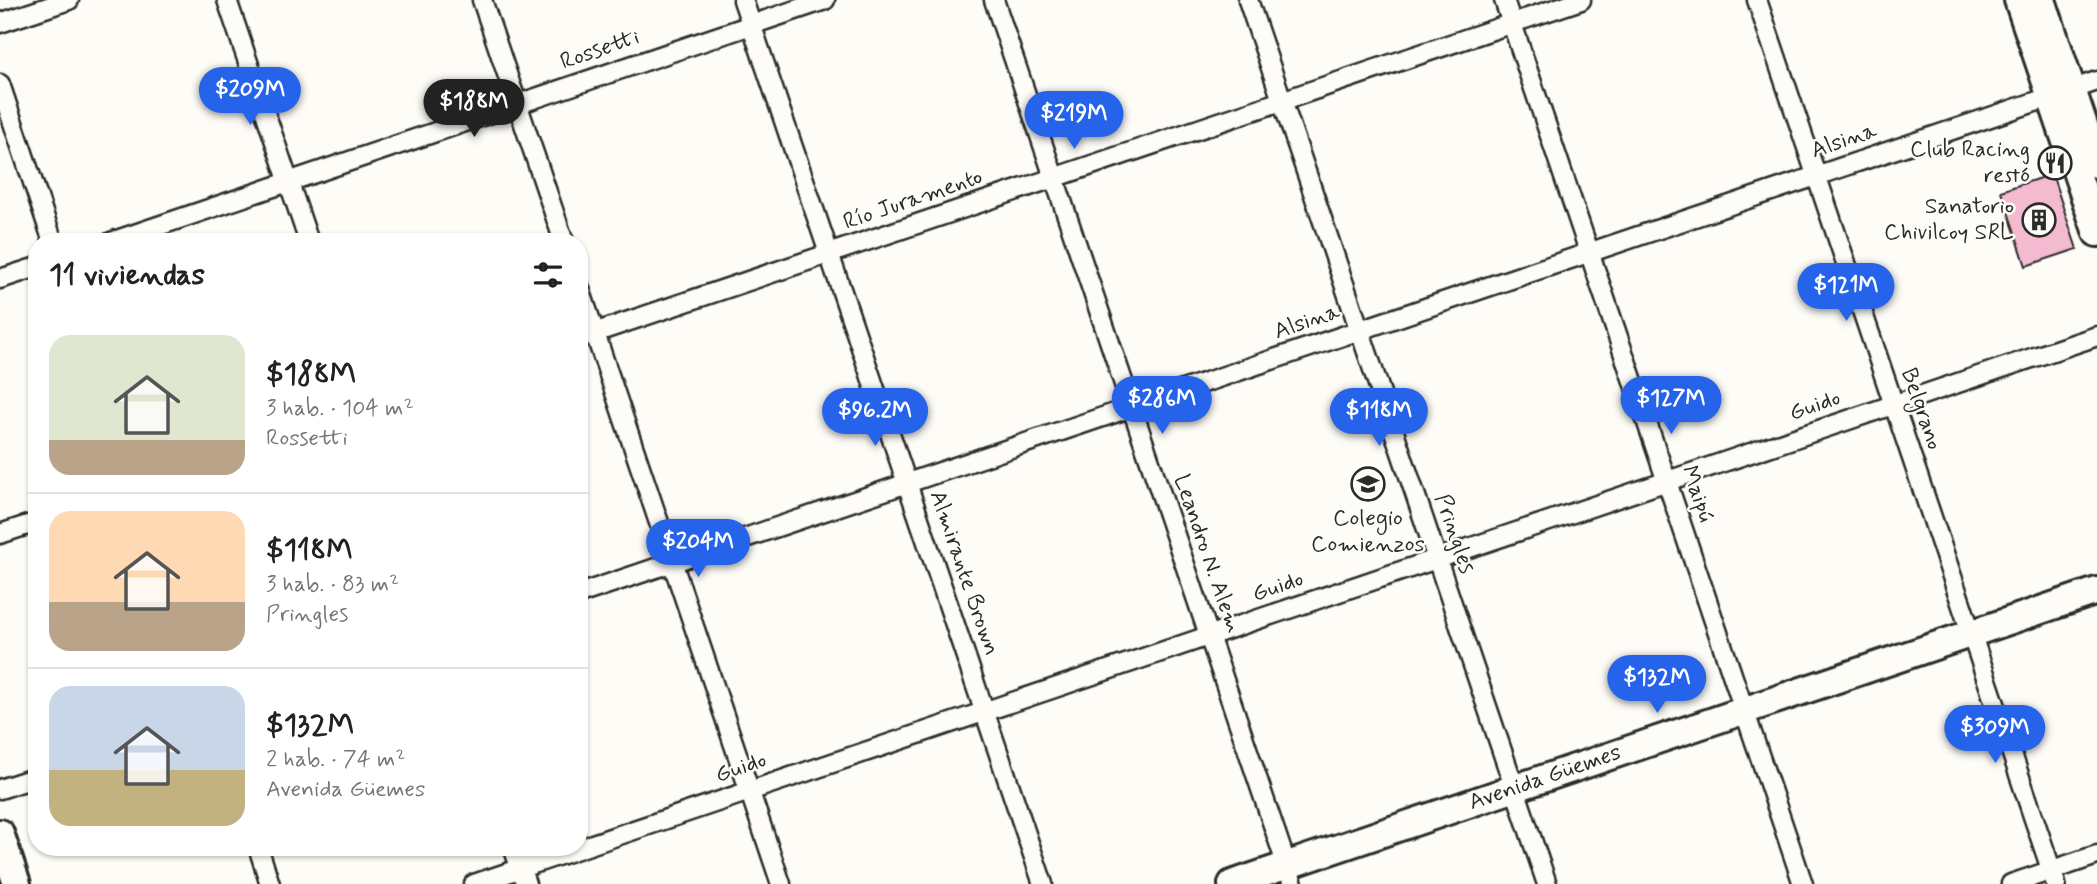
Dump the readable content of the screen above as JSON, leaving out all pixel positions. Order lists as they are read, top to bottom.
{
  "streets": {
    "main road": ["Avenida Güemes"],
    "street": [
      "Rossetti",
      "Alsina",
      "Río Juramento",
      "Guido",
      "Belgrano",
      "Maipú",
      "Pringles",
      "Leandro N. Alem",
      "Almirante Brown"
    ]
  },
  "crossings": [
    ["Rossetti", "Almirante Brown"],
    ["Alsina", "Belgrano"],
    ["Alsina", "Maipú"],
    ["Alsina", "Pringles"],
    ["Alsina", "Leandro N. Alem"],
    ["Alsina", "Almirante Brown"],
    ["Río Juramento", "Maipú"],
    ["Río Juramento", "Pringles"],
    ["Río Juramento", "Leandro N. Alem"],
    ["Río Juramento", "Almirante Brown"],
    ["Guido", "Belgrano"],
    ["Guido", "Maipú"],
    ["Guido", "Pringles"],
    ["Guido", "Leandro N. Alem"],
    ["Guido", "Almirante Brown"],
    ["Belgrano", "Avenida Güemes"],
    ["Maipú", "Avenida Güemes"],
    ["Pringles", "Avenida Güemes"],
    ["Leandro N. Alem", "Avenida Güemes"]
  ],
  "places": {
    "restaurant": ["Club Racing restó"],
    "building": ["Sanatorio Chivilcoy SRL"],
    "school or university": ["Colegio Comienzos"]
  },
  "page": {
    "price": [
      "$209M",
      "$188M",
      "$219M",
      "$121M",
      "$286M",
      "$127M",
      "$96.2M",
      "$118M",
      "$204M",
      "$132M",
      "$309M"
    ],
    "heading": "11 viviendas",
    "list": [
      {
        "name": "$188M",
        "note": "3 hab. · 104 m² · Rossetti"
      },
      {
        "name": "$118M",
        "note": "3 hab. · 83 m² · Pringles"
      },
      {
        "name": "$132M",
        "note": "2 hab. · 74 m² · Avenida Güemes"
      }
    ]
  }
}
